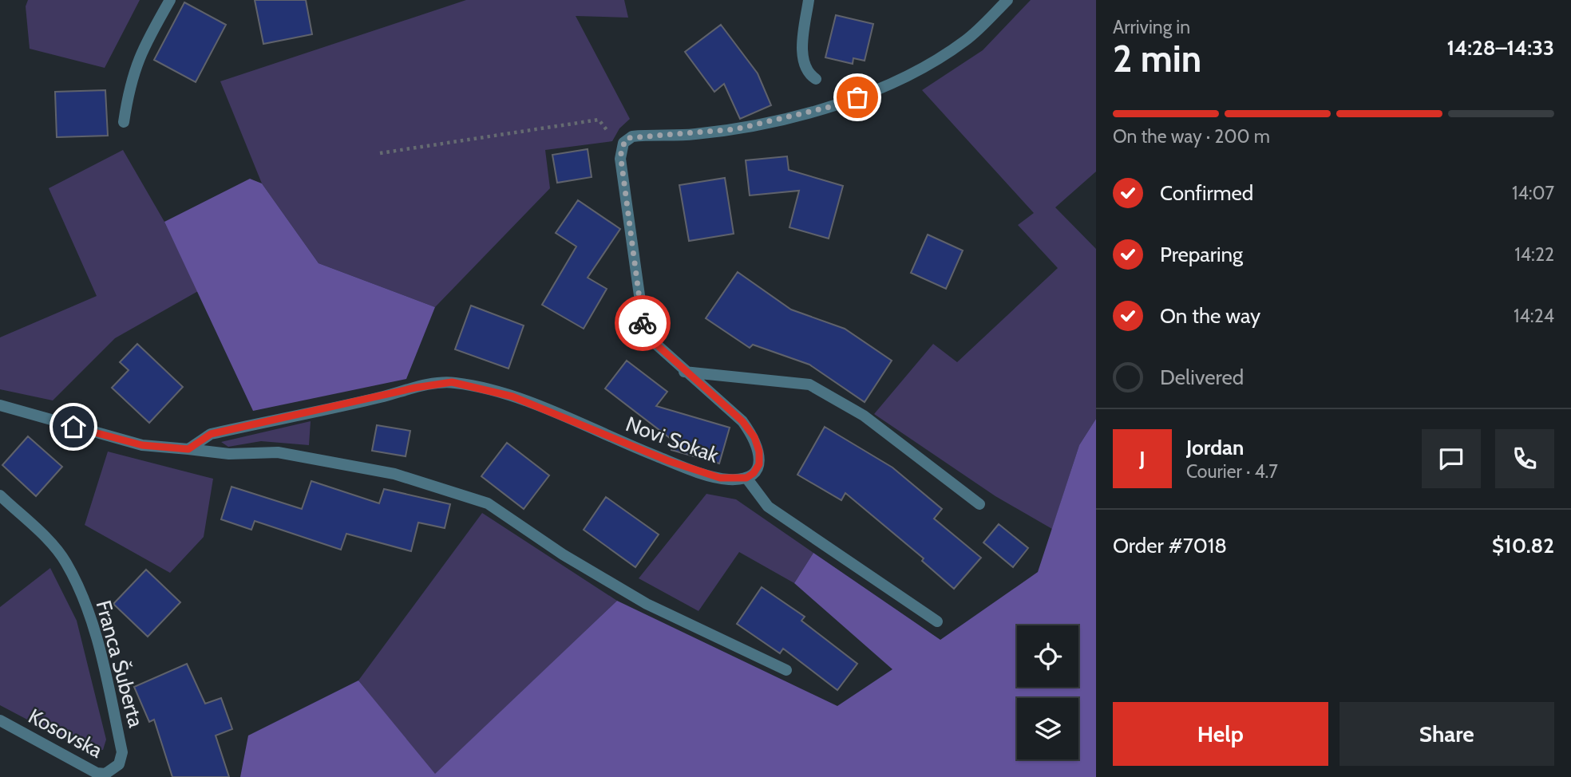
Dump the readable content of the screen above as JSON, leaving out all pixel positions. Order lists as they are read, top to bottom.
{
  "streets": {
    "street": ["Novi Sokak", "Franca Šuberta", "Kosovska"]
  },
  "crossings": [
    ["Franca Šuberta", "Kosovska"]
  ],
  "page": {
    "heading": ["2 min", "Arriving in", "14:28–14:33"],
    "panel": [
      "Jordan",
      "Courier · 4.7",
      "Order #7018",
      "$10.82"
    ],
    "bar": "On the way · 200 m",
    "list": [
      ["Confirmed", "14:07"],
      ["Preparing", "14:22"],
      ["On the way", "14:24"],
      "Delivered"
    ],
    "round": "J",
    "buttons": ["Help", "Share"]
  }
}
